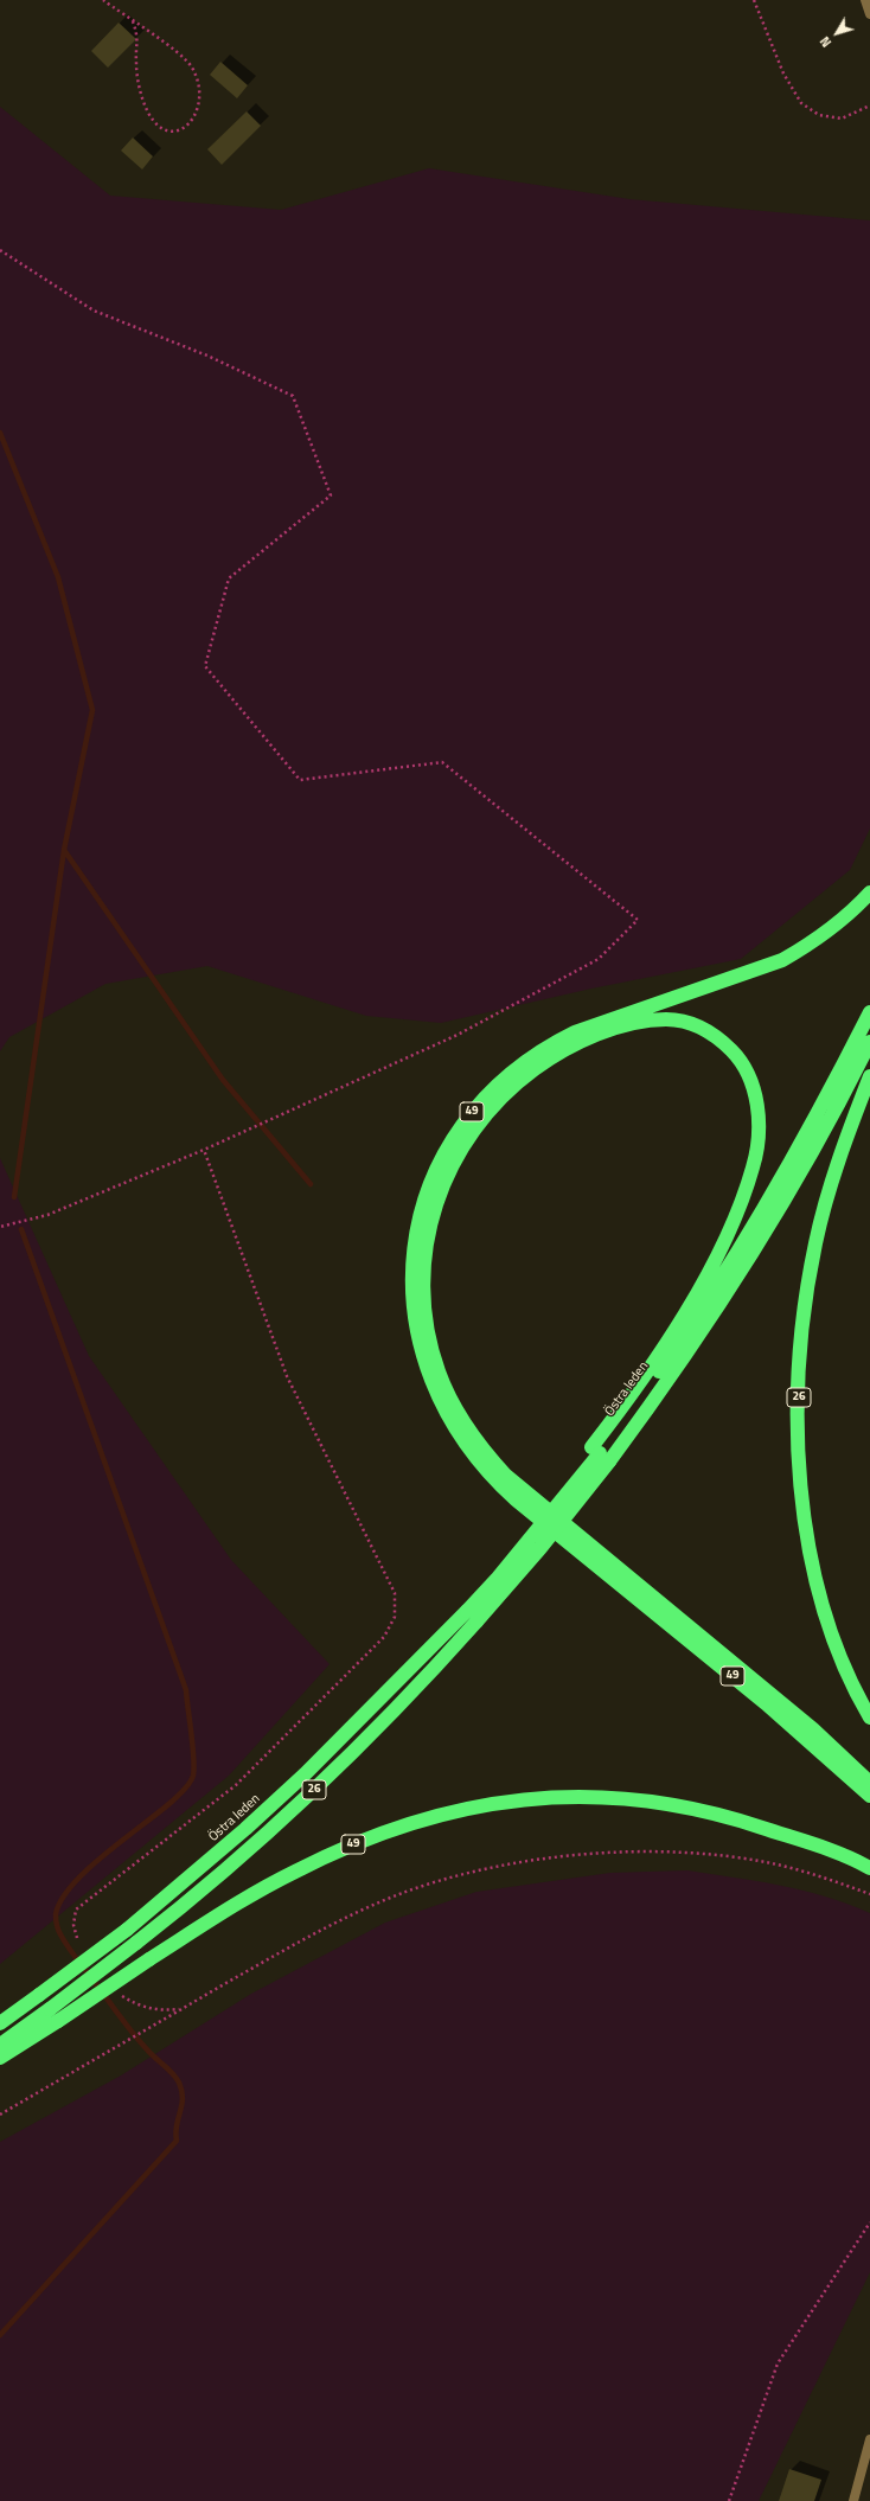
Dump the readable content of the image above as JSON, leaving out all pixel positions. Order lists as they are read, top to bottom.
{
  "streets": {
    "highway": ["49", "Östra leden", "26"]
  },
  "crossings": [
    ["49", "Östra leden"],
    ["49", "26"],
    ["Östra leden", "26"]
  ],
  "north": "bottom left"
}
